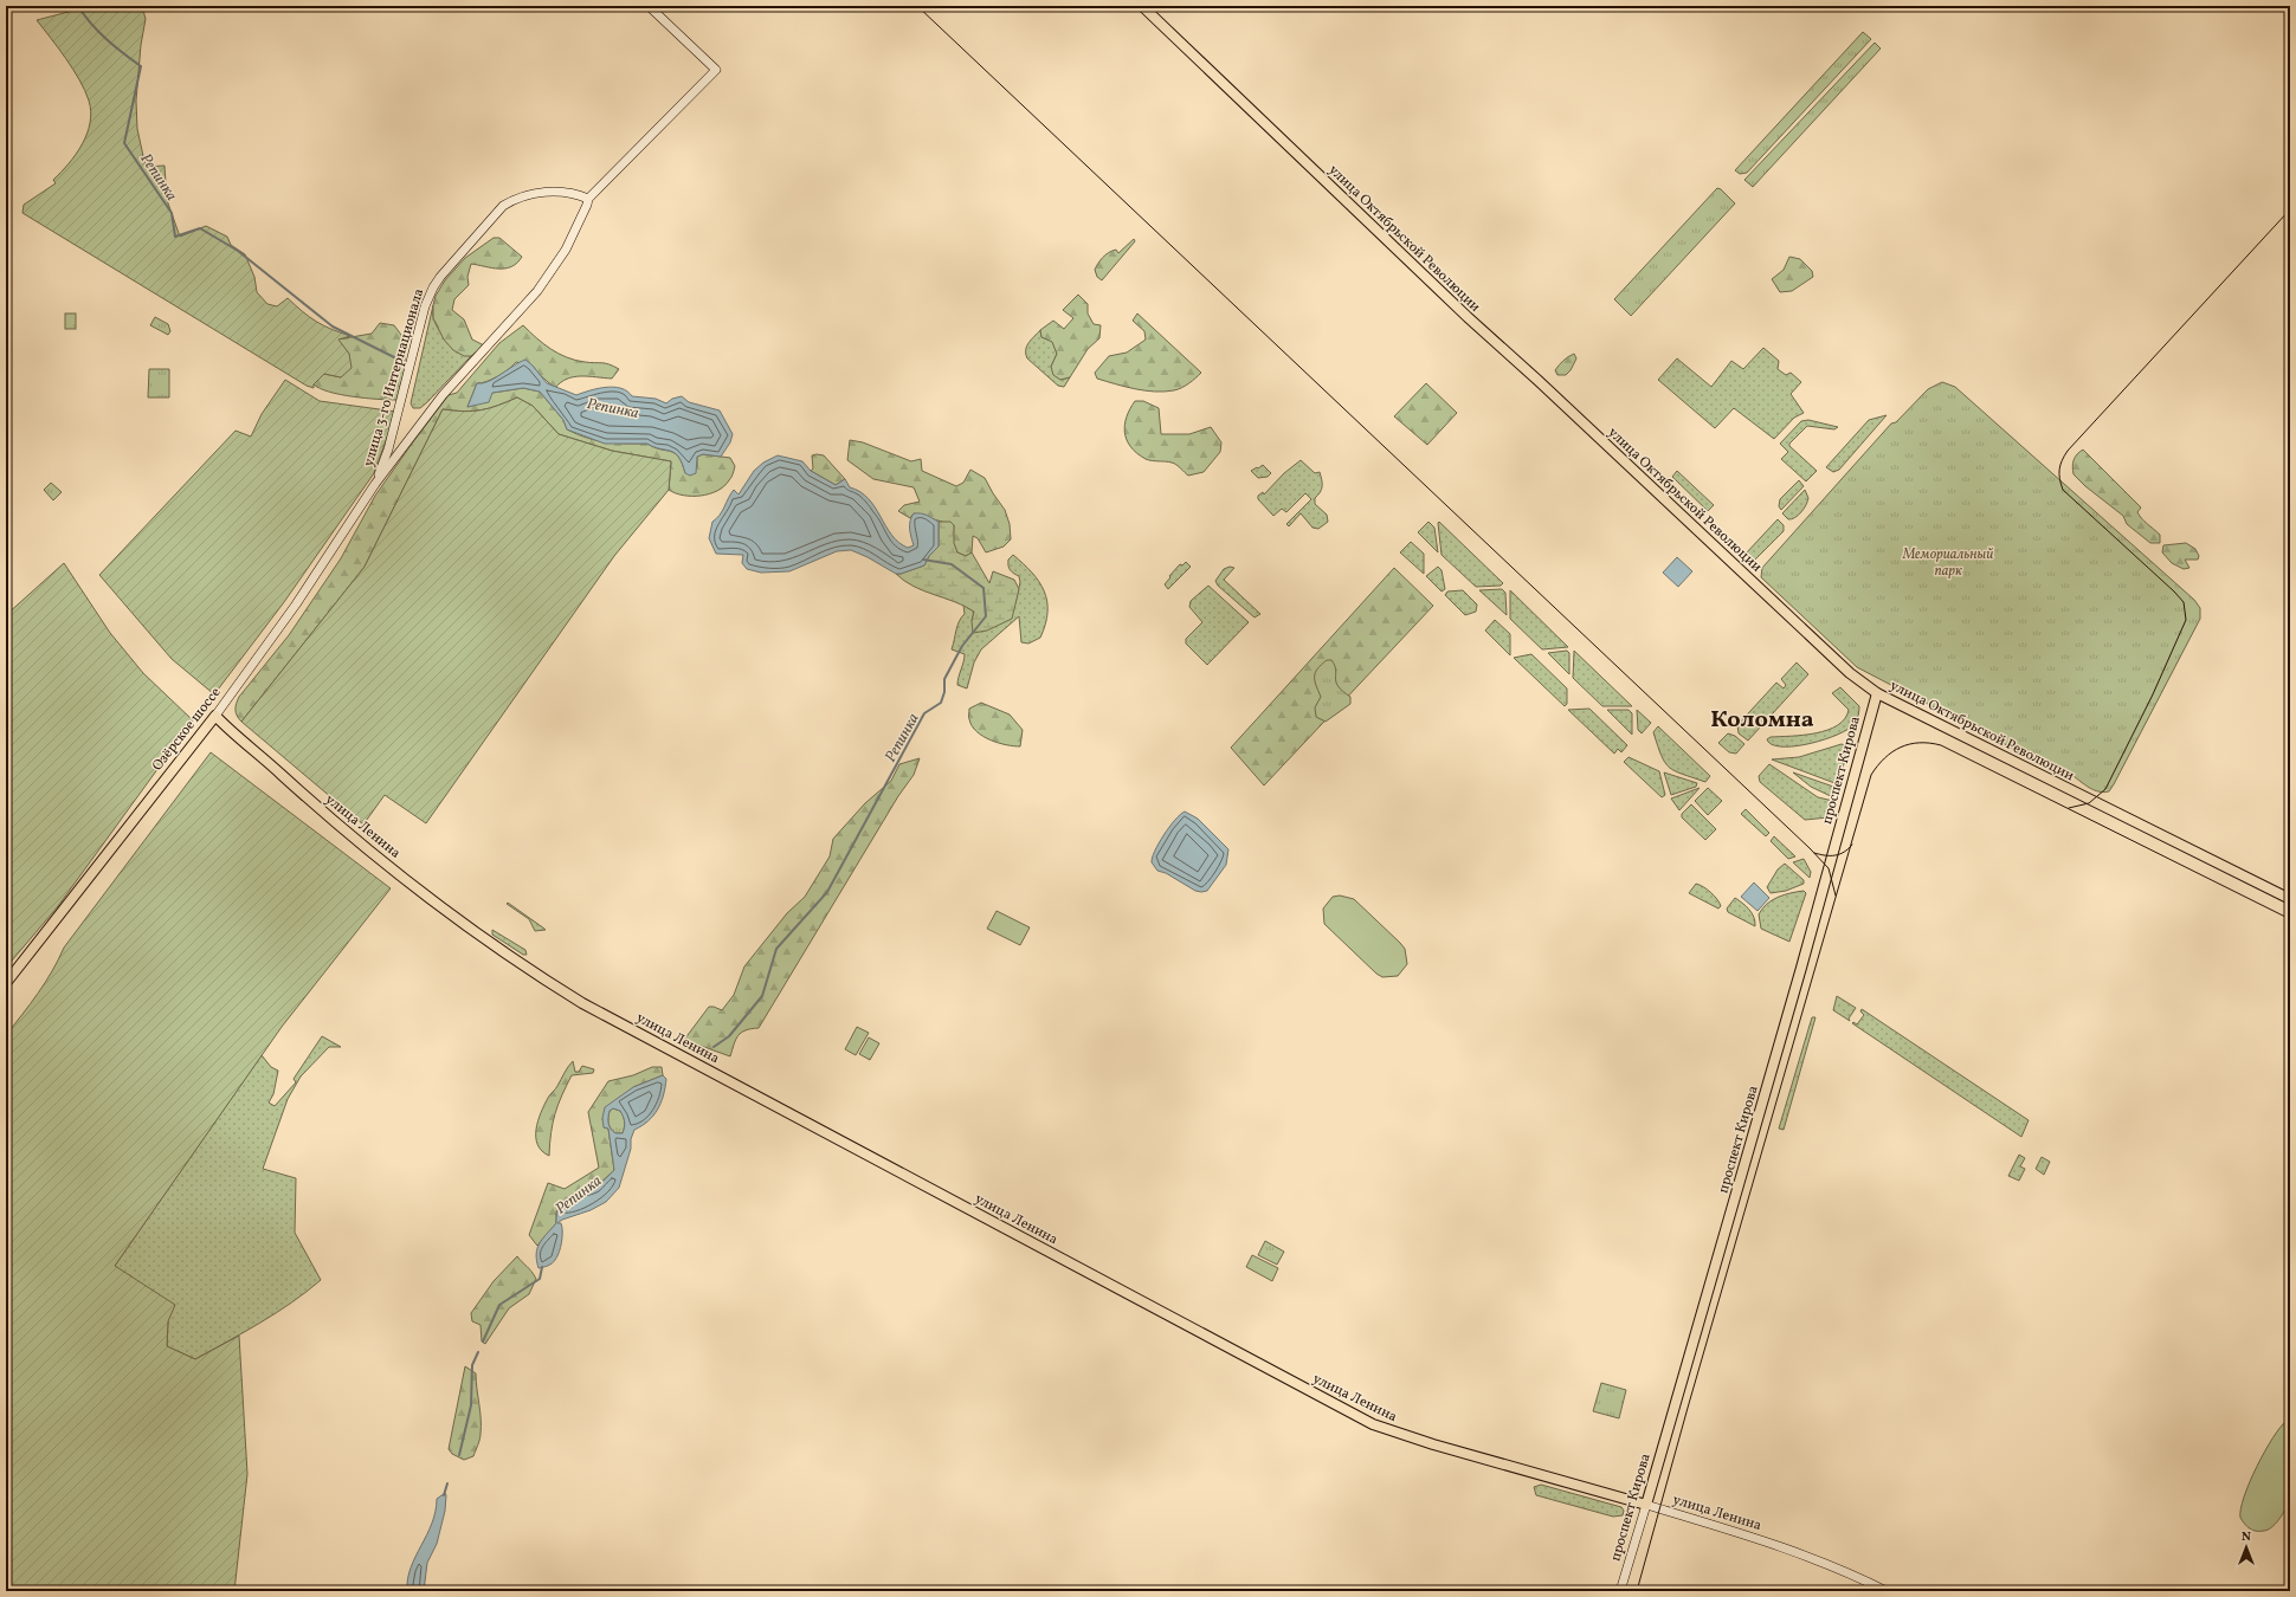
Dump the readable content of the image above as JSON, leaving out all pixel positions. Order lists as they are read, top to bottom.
{
  "streets": {
    "main road": [
      "улица Октябрьской Революции",
      "улица 3-го Интернационала",
      "Озёрское шоссе",
      "проспект Кирова",
      "улица Ленина"
    ]
  },
  "crossings": [
    ["улица Октябрьской Революции", "проспект Кирова"],
    ["улица 3-го Интернационала", "Озёрское шоссе"],
    ["Озёрское шоссе", "улица Ленина"],
    ["проспект Кирова", "улица Ленина"]
  ],
  "districts": ["Коломна"],
  "water": ["Репинка"],
  "parks": ["Мемориальный парк"],
  "north": "top"
}
